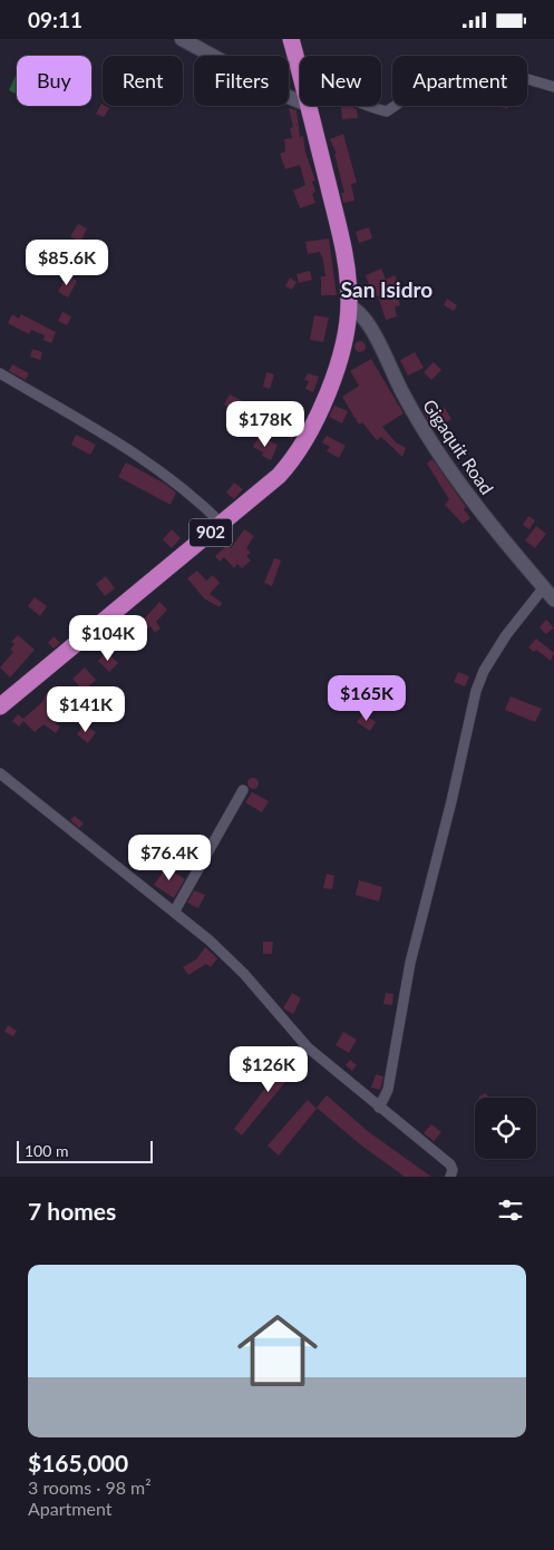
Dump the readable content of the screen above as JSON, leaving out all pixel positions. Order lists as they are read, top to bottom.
{
  "streets": {
    "highway": ["902"],
    "main road": ["Gigaquit Road"]
  },
  "crossings": [
    ["Gigaquit Road", "902"]
  ],
  "districts": ["San Isidro"],
  "scale_bar": "100 m",
  "page": {
    "status": "09:11",
    "chip": [
      "Buy",
      "Rent",
      "Filters",
      "New",
      "Apartment"
    ],
    "price": [
      "$85.6K",
      "$178K",
      "$104K",
      "$165K",
      "$141K",
      "$76.4K",
      "$126K"
    ],
    "scale": "100 m",
    "heading": "7 homes",
    "list": [
      {
        "name": "$165,000",
        "note": "3 rooms · 98 m² · Apartment"
      }
    ]
  }
}
